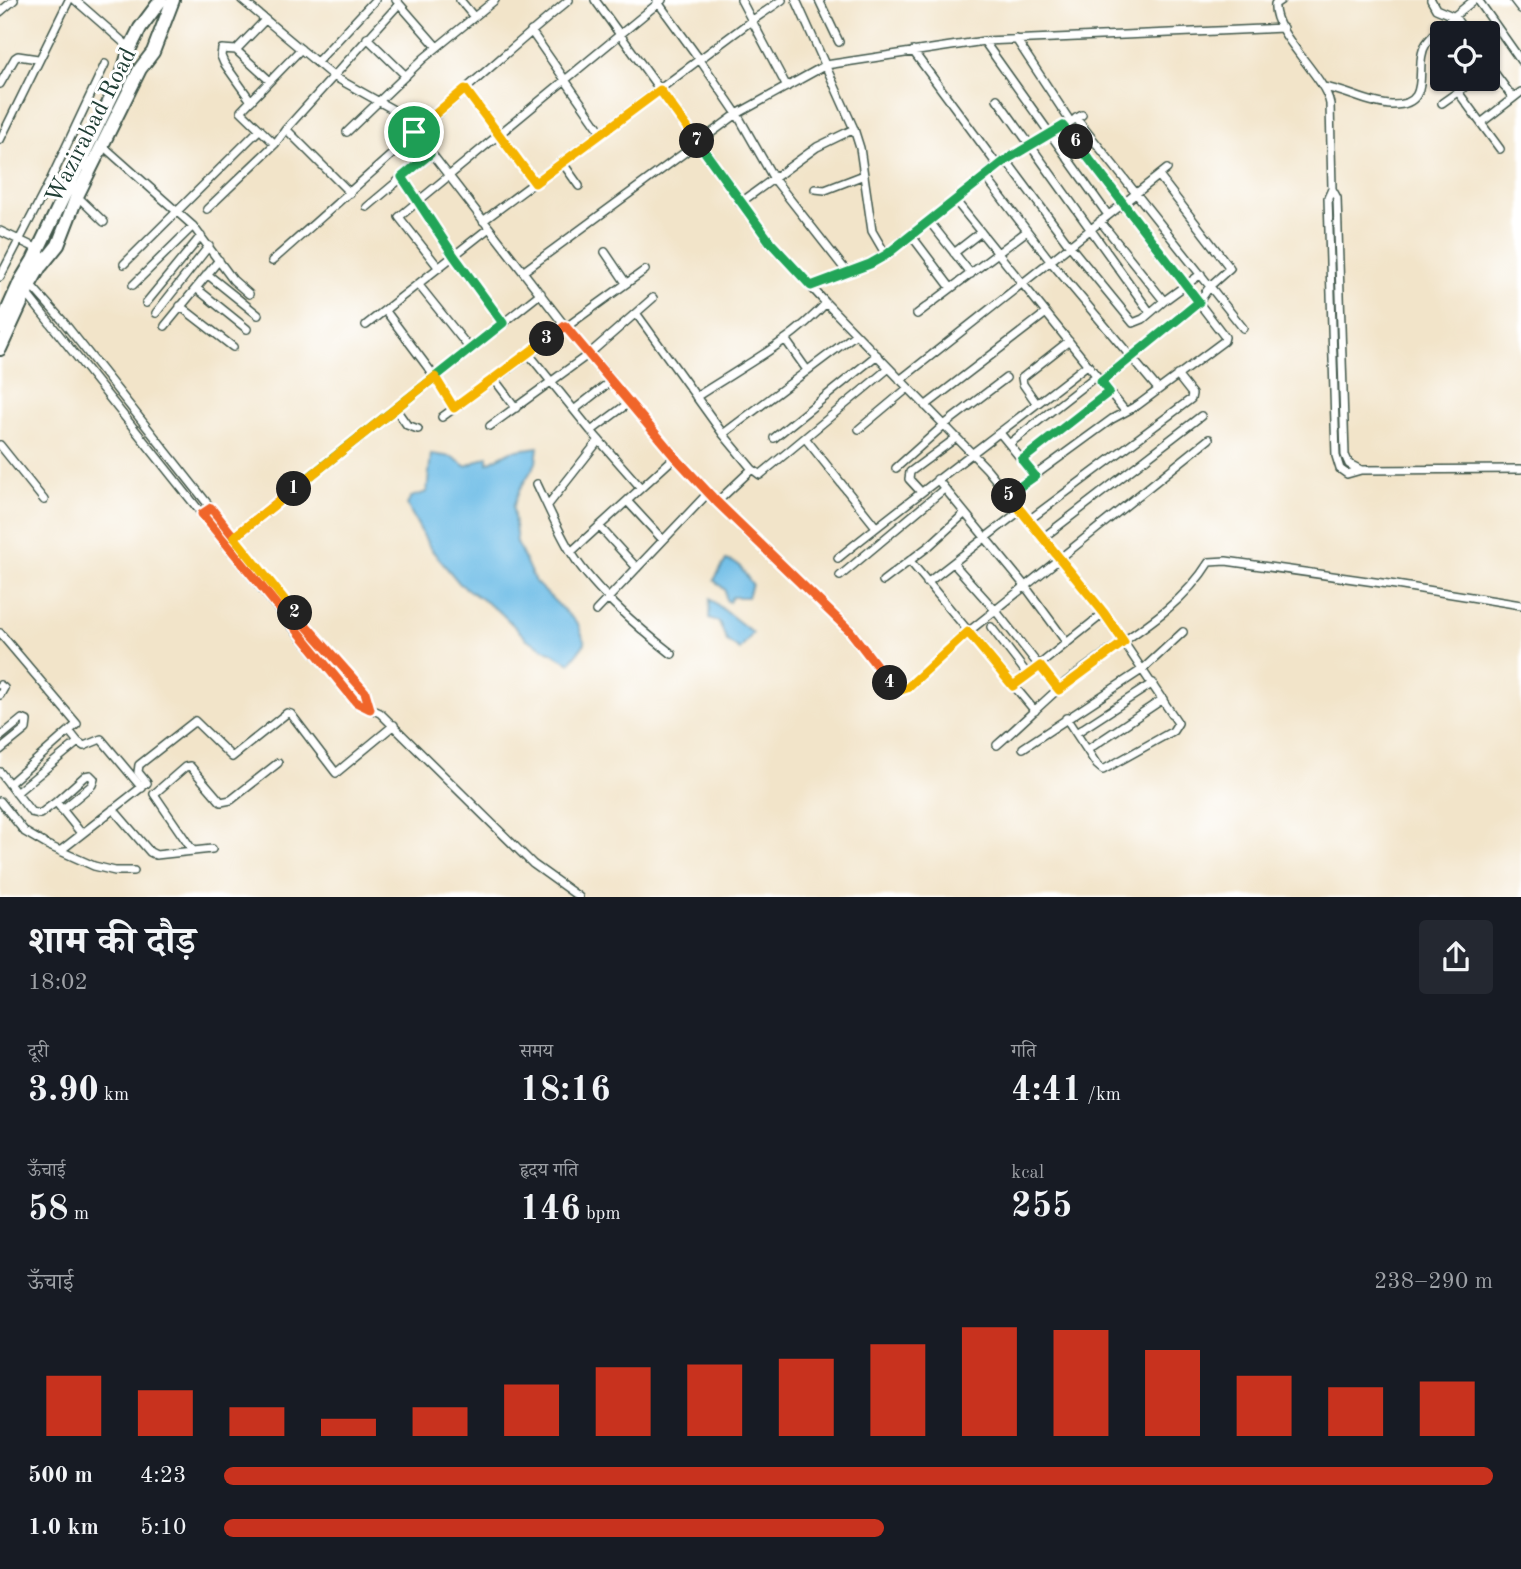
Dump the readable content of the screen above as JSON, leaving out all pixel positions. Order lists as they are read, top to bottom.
{
  "streets": {
    "highway": ["Wazirabad Road"]
  },
  "page": {
    "pins": [
      "7",
      "6",
      "3",
      "1",
      "5",
      "2",
      "4"
    ],
    "heading": ["शाम की दौड़", "18:02"],
    "stats": [
      ["दूरी", "3.90 km"],
      ["समय", "18:16"],
      ["गति", "4:41 /km"],
      ["ऊँचाई", "58 m"],
      ["हृदय गति", "146 bpm"],
      ["kcal", "255"]
    ],
    "chart": ["ऊँचाई", "238–290 m"],
    "list": [
      {
        "name": "500 m",
        "note": "4:23"
      },
      {
        "name": "1.0 km",
        "note": "5:10"
      }
    ]
  }
}
